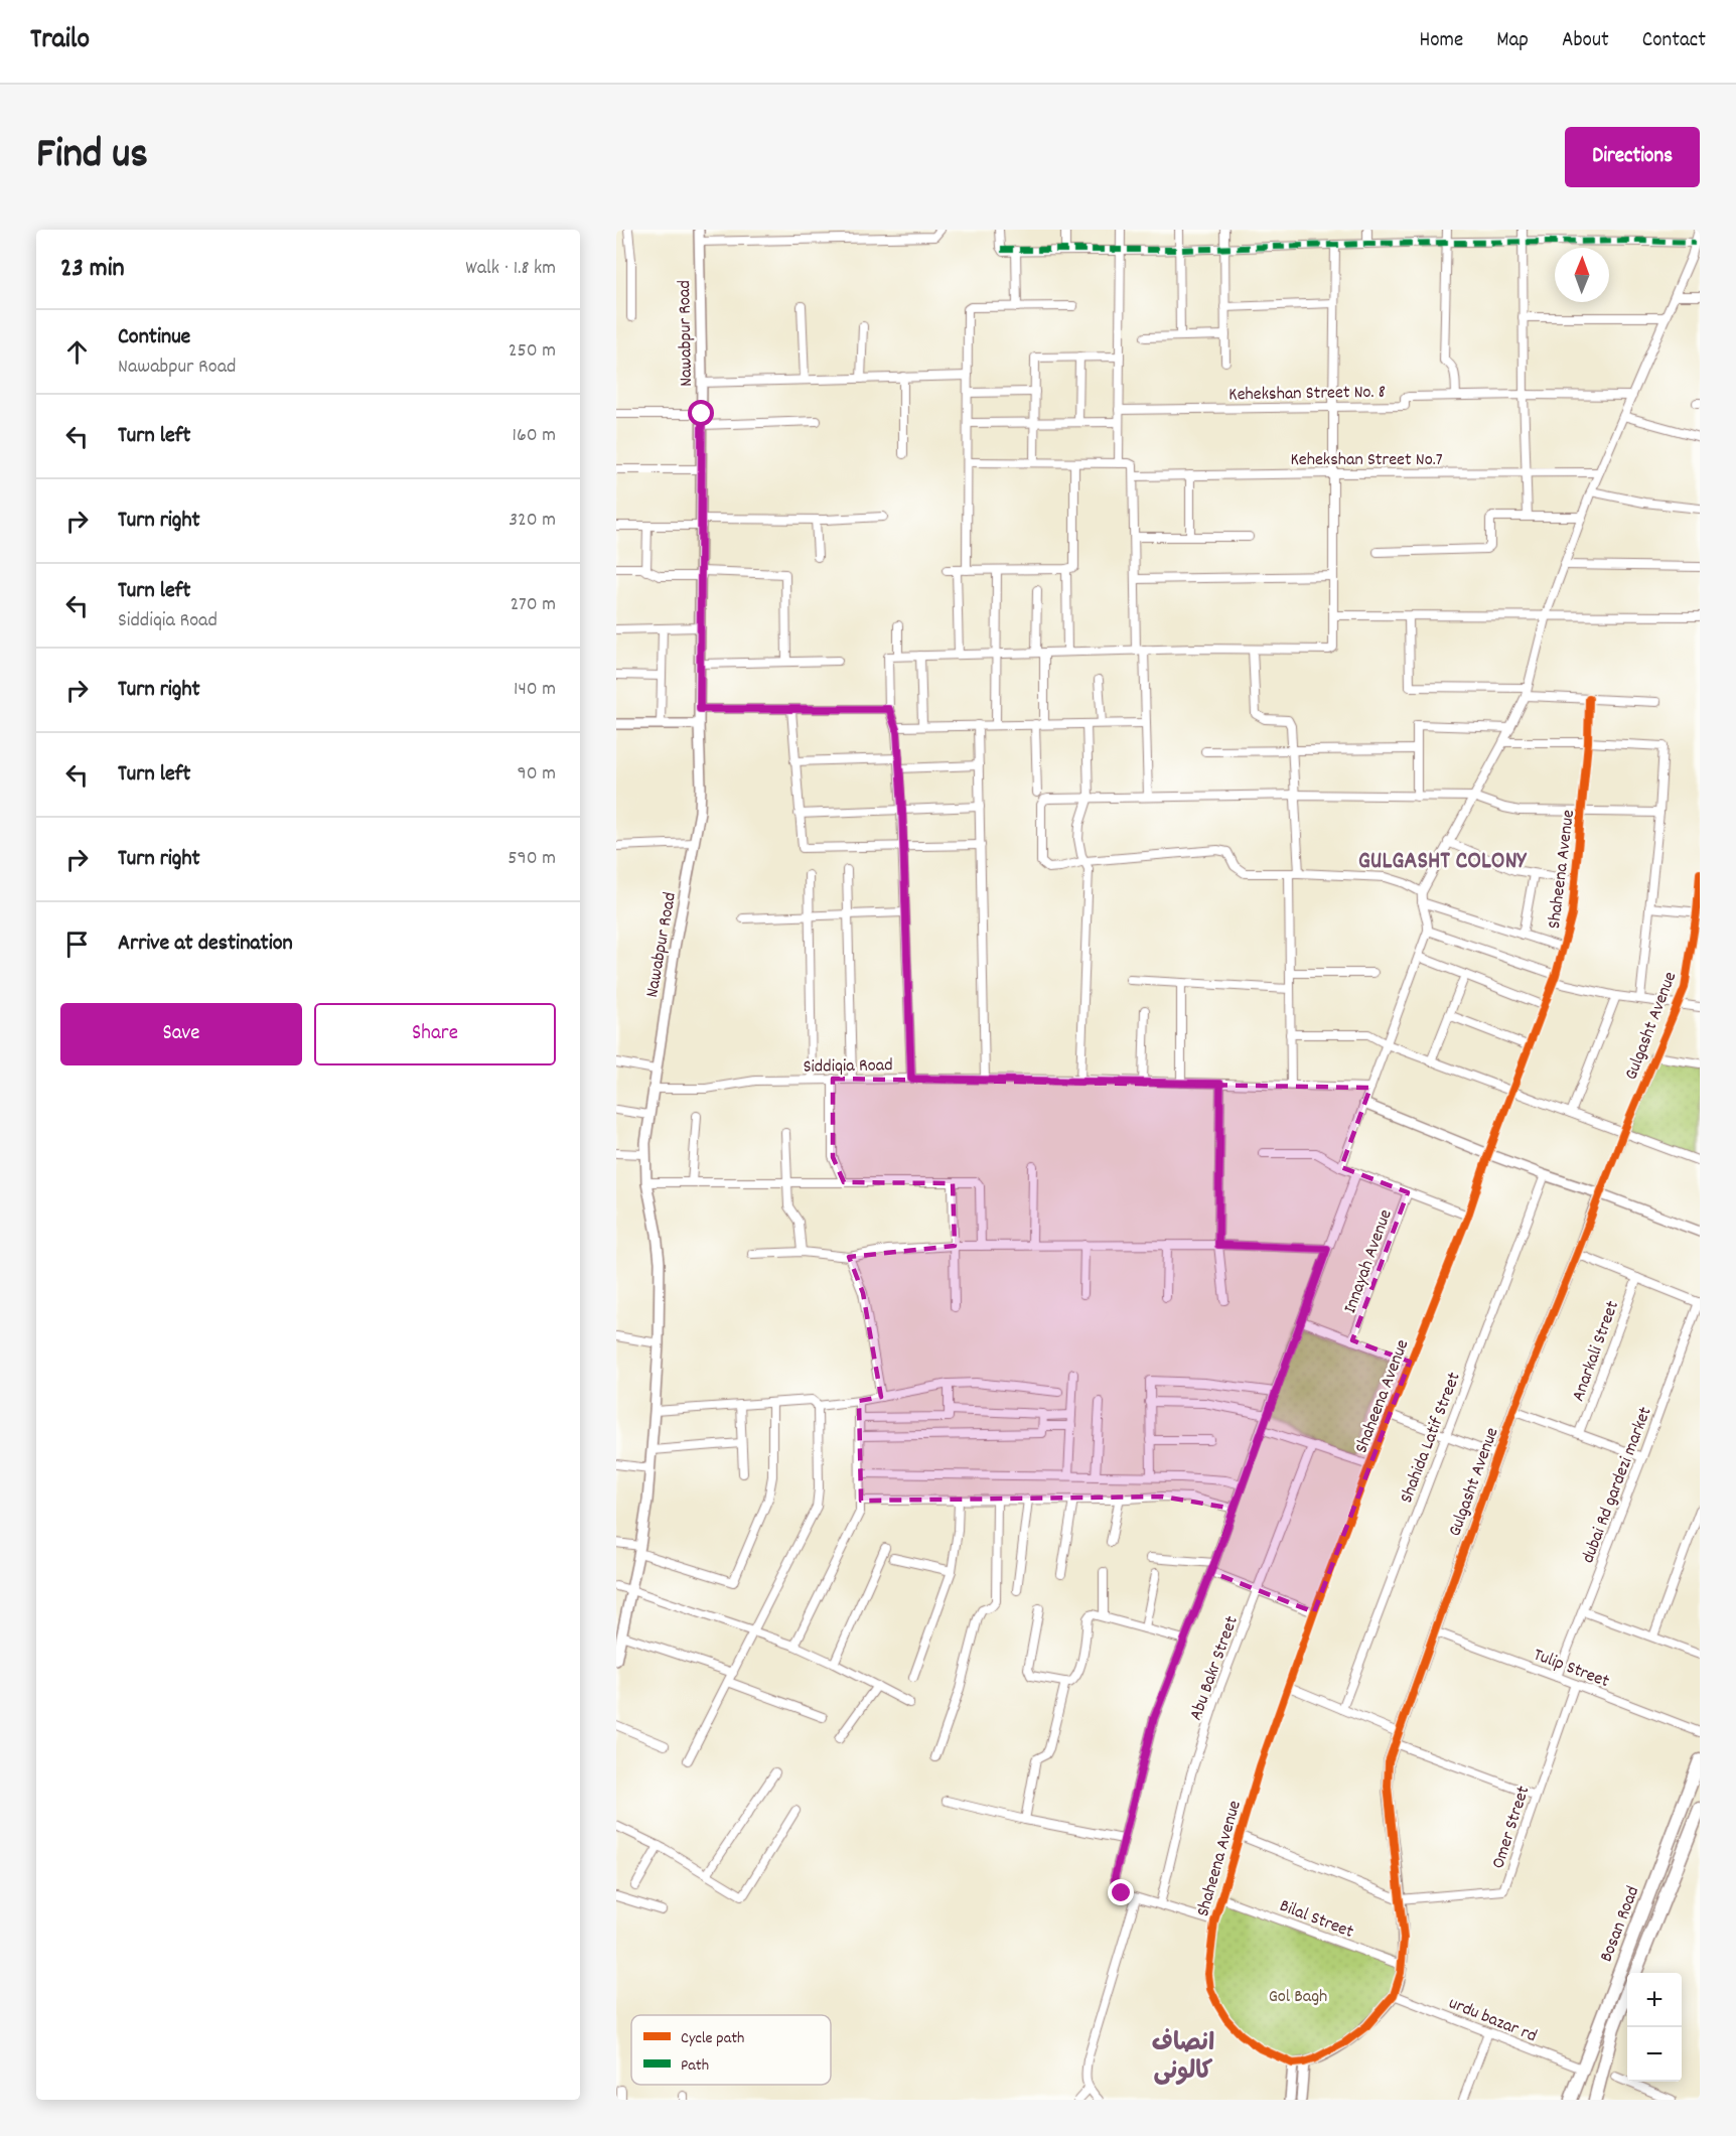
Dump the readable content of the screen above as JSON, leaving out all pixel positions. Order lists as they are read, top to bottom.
{
  "streets": {
    "main road": ["Bosan Road"],
    "street": [
      "Nawabpur Road",
      "Kehekshan Street No. 8",
      "Kehekshan Street No.7",
      "Shaheena Avenue",
      "Gulgasht Avenue",
      "Siddiqia Road",
      "Innayah Avenue",
      "Anarkali Street",
      "Shahida Latif Street",
      "dubai Rd gardezi market",
      "Tulip Street",
      "Abu Bakr Street",
      "Omer Street",
      "Bilal Street",
      "urdu bazar rd"
    ]
  },
  "crossings": [
    ["Nawabpur Road", "Siddiqia Road"],
    ["Shaheena Avenue", "Gulgasht Avenue"],
    ["Shaheena Avenue", "Omer Street"],
    ["Shaheena Avenue", "Bilal Street"],
    ["Gulgasht Avenue", "Tulip Street"],
    ["Gulgasht Avenue", "Omer Street"],
    ["Gulgasht Avenue", "Bilal Street"],
    ["Gulgasht Avenue", "urdu bazar rd"],
    ["dubai Rd gardezi market", "Tulip Street"],
    ["Tulip Street", "Omer Street"],
    ["Bosan Road", "urdu bazar rd"]
  ],
  "districts": ["GULGASHT COLONY", "انصاف کالونی"],
  "parks": ["Gol Bagh"],
  "legend": ["Cycle path", "Path"],
  "north": "top",
  "page": {
    "header": "Trailo",
    "nav": [
      "Home",
      "Map",
      "About",
      "Contact"
    ],
    "title": "Find us",
    "buttons": [
      "Directions",
      ["Save", "Share"]
    ],
    "heading": ["23 min", "Walk · 1.8 km"],
    "list": [
      ["Continue", "Nawabpur Road", "250 m"],
      ["Turn left", "160 m"],
      ["Turn right", "320 m"],
      ["Turn left", "Siddiqia Road", "270 m"],
      ["Turn right", "140 m"],
      ["Turn left", "90 m"],
      ["Turn right", "590 m"],
      "Arrive at destination"
    ],
    "map_buttons": ["+", "−"]
  }
}
